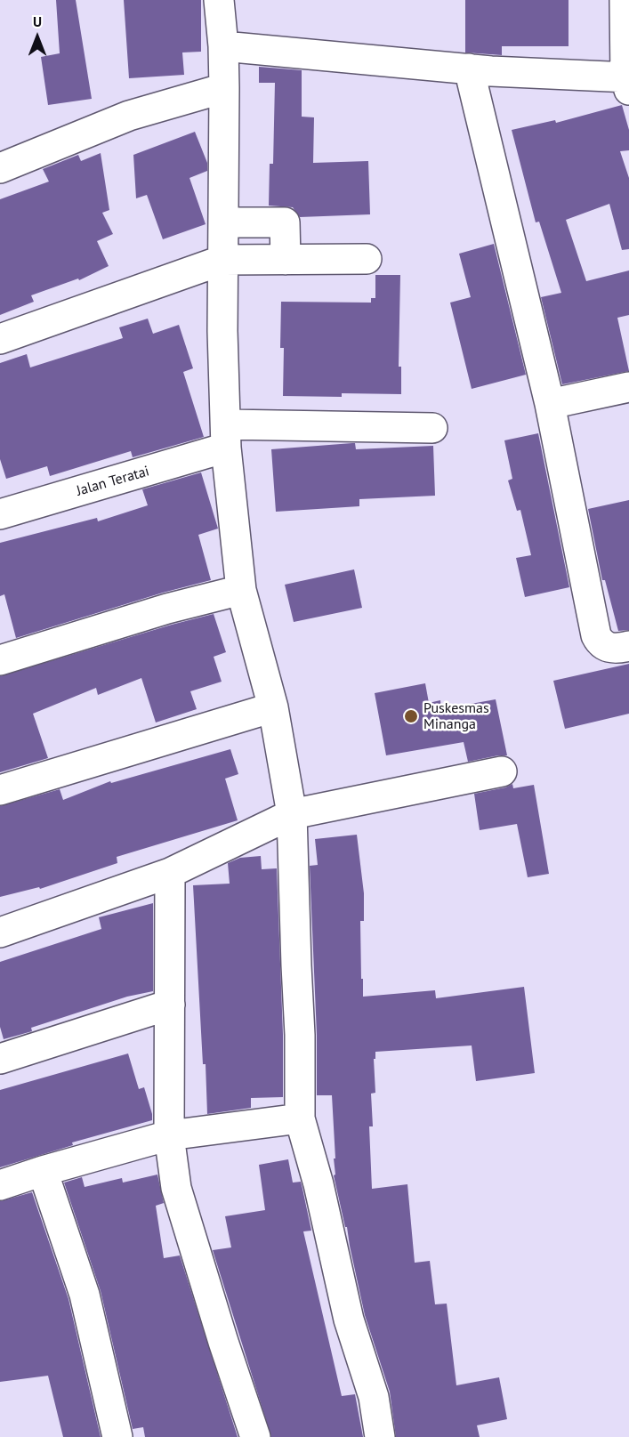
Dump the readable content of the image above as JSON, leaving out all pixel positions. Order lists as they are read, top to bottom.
{
  "streets": {
    "street": ["Jalan Teratai"]
  },
  "places": ["Puskesmas Minanga"],
  "north": "top"
}
